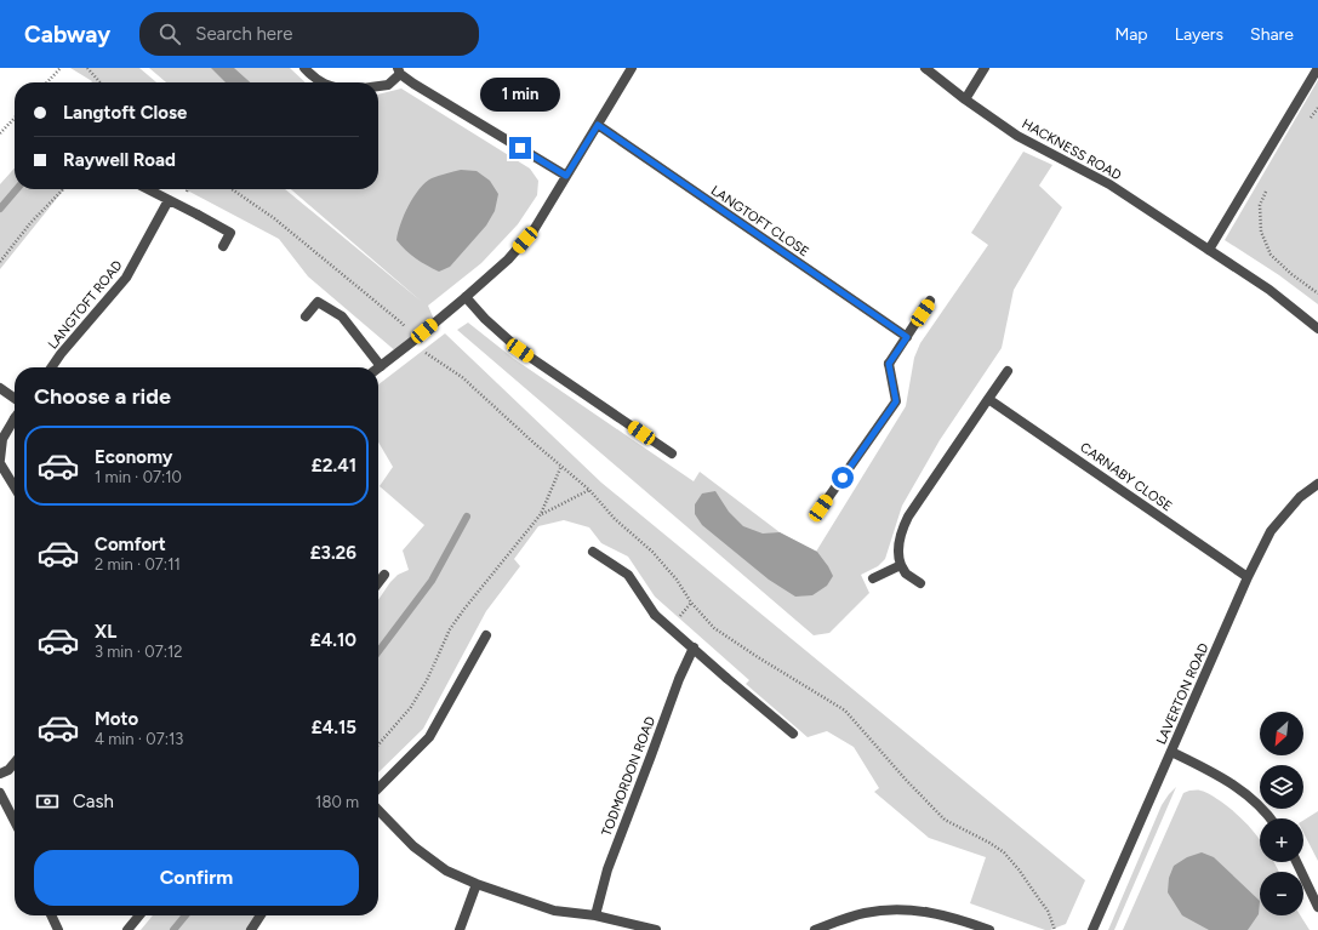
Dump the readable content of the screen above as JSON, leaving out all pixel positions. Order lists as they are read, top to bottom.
{
  "streets": {
    "street": [
      "HACKNESS ROAD",
      "LANGTOFT CLOSE",
      "LANGTOFT ROAD",
      "CARNABY CLOSE",
      "LAVERTON ROAD",
      "TODMORDON ROAD"
    ]
  },
  "crossings": [
    ["CARNABY CLOSE", "LAVERTON ROAD"]
  ],
  "north": "bottom left",
  "page": {
    "header": "Cabway",
    "search": "Search here",
    "nav": ["Map", "Layers", "Share"],
    "bubble": "1 min",
    "banner": ["Langtoft Close", "Raywell Road"],
    "heading": "Choose a ride",
    "list": [
      {
        "name": "Economy",
        "note": "1 min · 07:10",
        "value": "£2.41"
      },
      {
        "name": "Comfort",
        "note": "2 min · 07:11",
        "value": "£3.26"
      },
      {
        "name": "XL",
        "note": "3 min · 07:12",
        "value": "£4.10"
      },
      {
        "name": "Moto",
        "note": "4 min · 07:13",
        "value": "£4.15"
      }
    ],
    "map_buttons": ["+", "−"],
    "pay": ["Cash", "180 m"],
    "buttons": "Confirm"
  }
}
